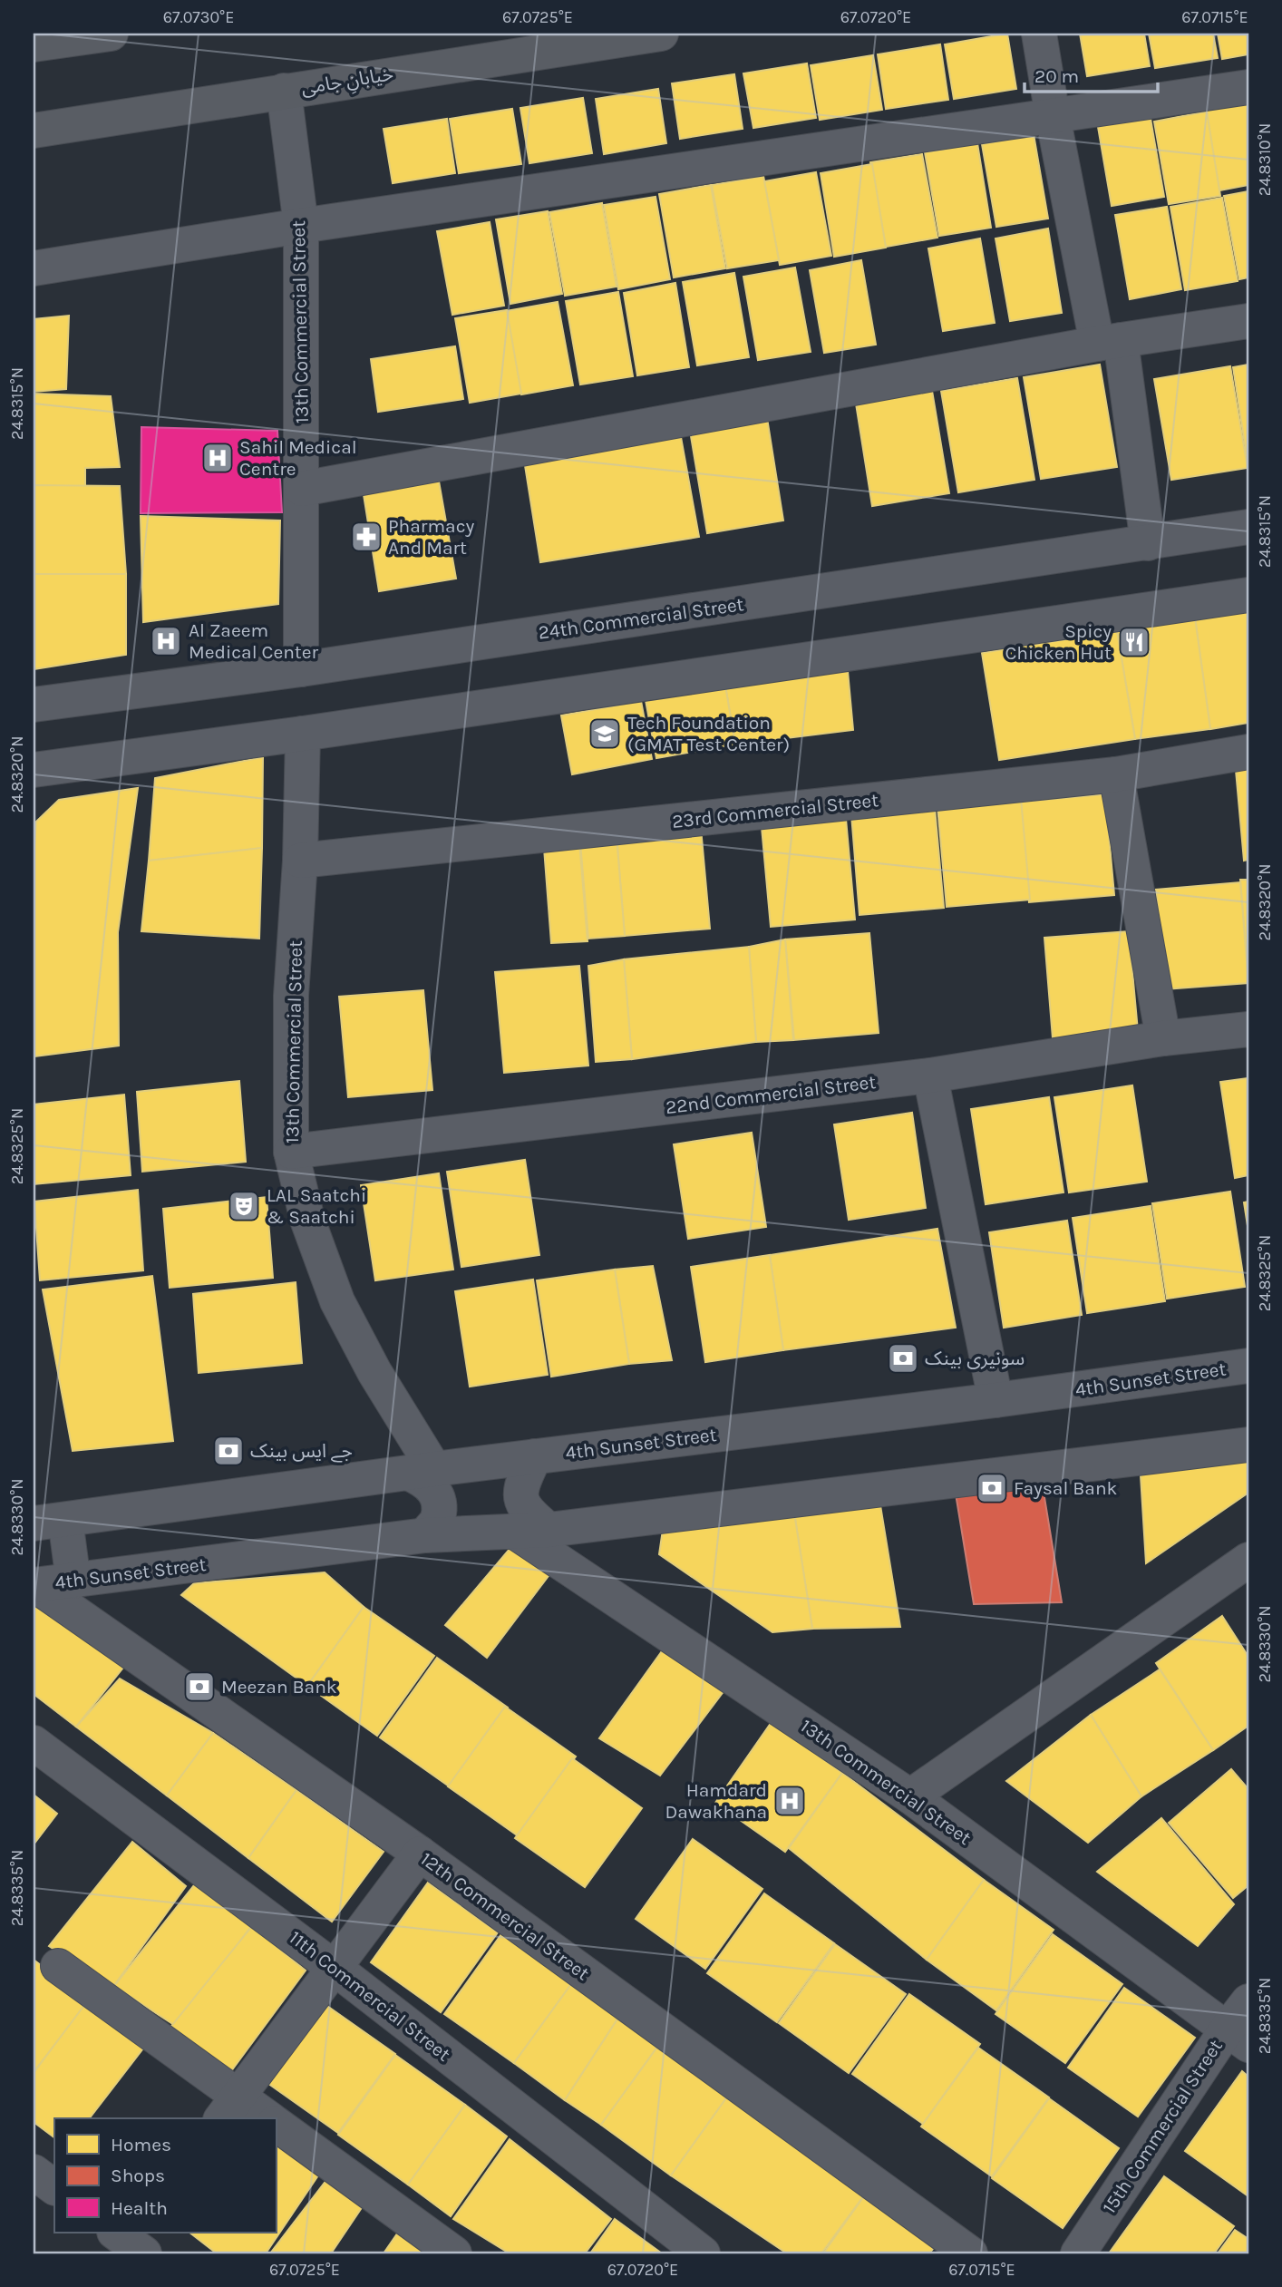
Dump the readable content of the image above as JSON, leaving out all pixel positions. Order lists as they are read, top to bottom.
{
  "streets": {
    "main road": ["خیابانِ جامی"],
    "street": [
      "13th Commercial Street",
      "24th Commercial Street",
      "23rd Commercial Street",
      "22nd Commercial Street",
      "4th Sunset Street",
      "12th Commercial Street",
      "11th Commercial Street",
      "15th Commercial Street"
    ]
  },
  "crossings": [
    ["خیابانِ جامی", "13th Commercial Street"],
    ["13th Commercial Street", "24th Commercial Street"],
    ["13th Commercial Street", "23rd Commercial Street"],
    ["13th Commercial Street", "22nd Commercial Street"],
    ["13th Commercial Street", "4th Sunset Street"],
    ["13th Commercial Street", "15th Commercial Street"],
    ["4th Sunset Street", "12th Commercial Street"]
  ],
  "places": {
    "hospital": ["Sahil Medical Centre", "Al Zaeem Medical Center", "Hamdard Dawakhana"],
    "pharmacy": ["Pharmacy And Mart"],
    "restaurant": ["Spicy Chicken Hut"],
    "school or university": ["Tech Foundation (GMAT Test Center)"],
    "theatre": ["LAL Saatchi & Saatchi"],
    "bank": [
      "سونیری بینک",
      "جے ایس بینک",
      "Faysal Bank",
      "Meezan Bank"
    ]
  },
  "legend": ["Homes", "Shops", "Health"],
  "scale_bar": "20 m",
  "coordinates": [
    "67.0730°E",
    "67.0725°E",
    "67.0720°E",
    "67.0715°E",
    "24.8310°N",
    "24.8315°N",
    "24.8320°N",
    "24.8325°N",
    "24.8330°N",
    "24.8335°N"
  ]
}
